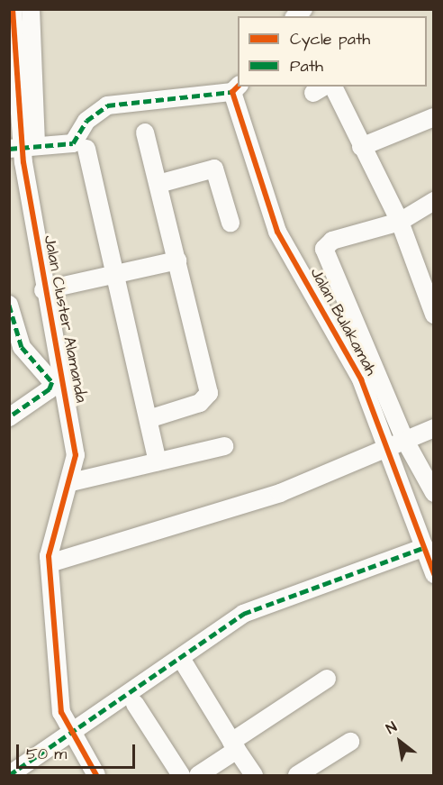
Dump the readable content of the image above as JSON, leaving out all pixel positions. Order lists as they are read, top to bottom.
{
  "streets": {
    "street": ["Jalan Cluster Alamanda", "Jalan Bulakamah"]
  },
  "crossings": [
    ["Jalan Cluster Alamanda", "Jalan Bulakamah"]
  ],
  "legend": ["Cycle path", "Path"],
  "scale_bar": "50 m",
  "north": "top left"
}
